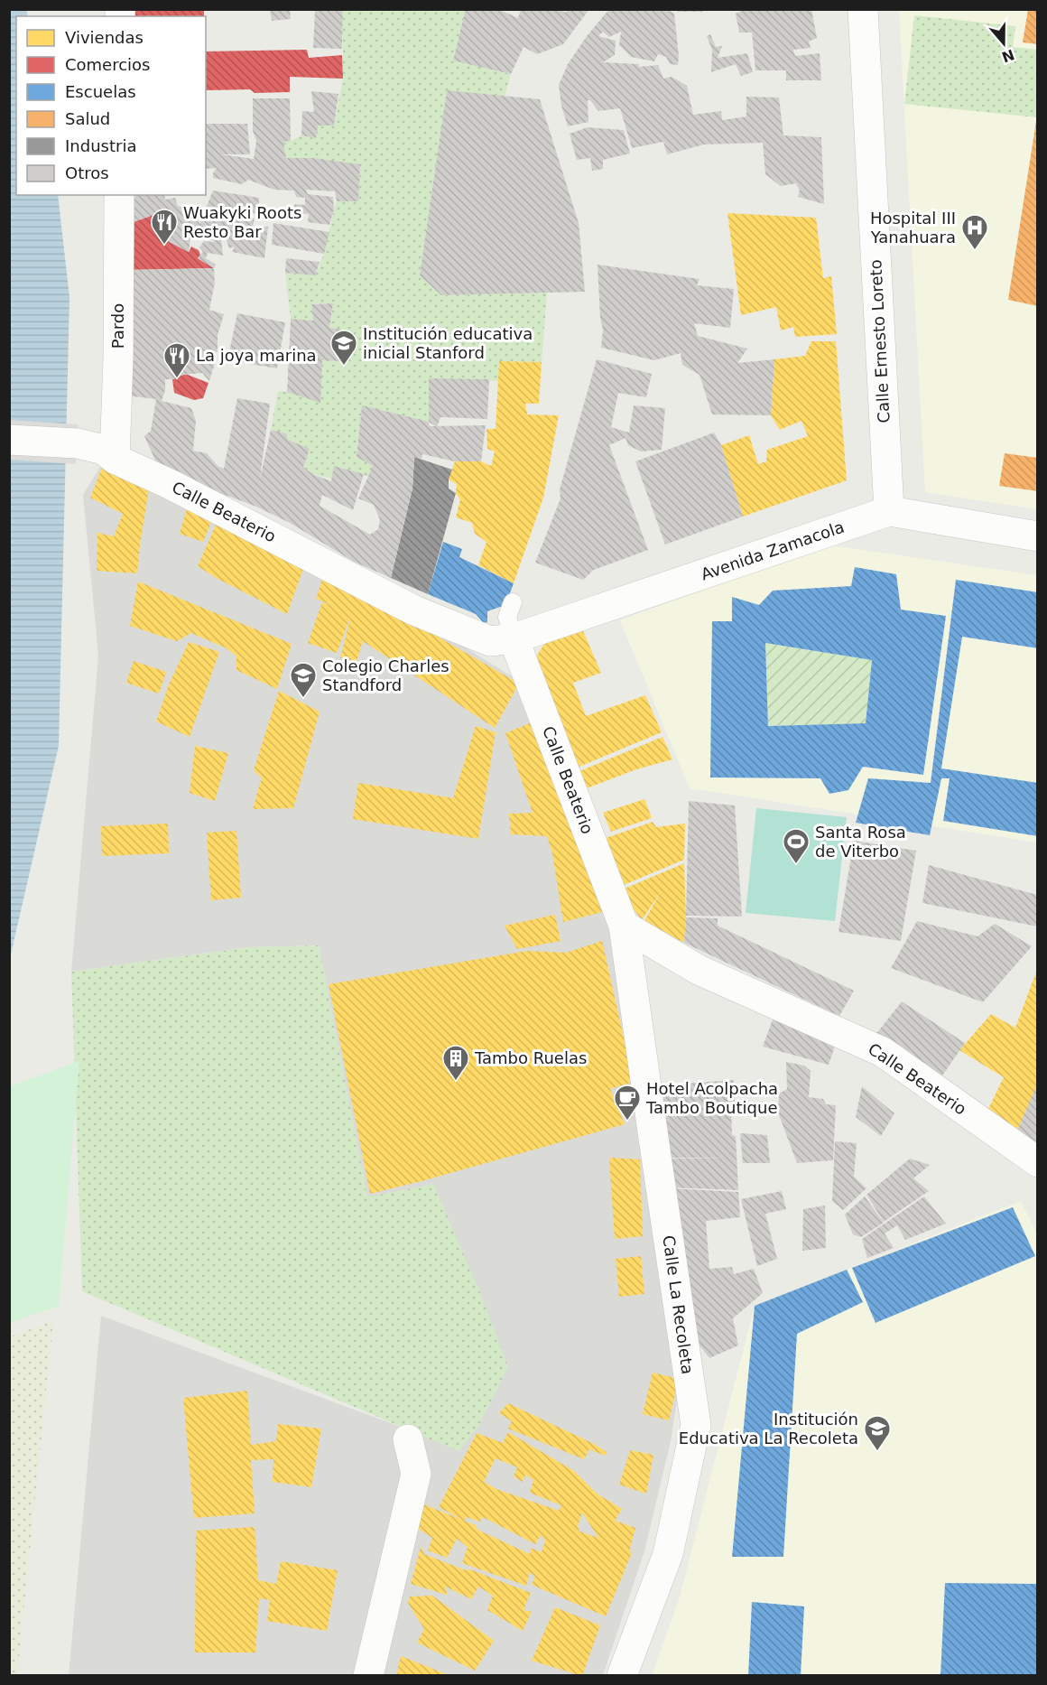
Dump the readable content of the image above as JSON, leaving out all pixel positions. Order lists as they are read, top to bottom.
{
  "streets": {
    "street": [
      "Pardo",
      "Calle Ernesto Loreto",
      "Calle Beaterio",
      "Avenida Zamacola",
      "Calle La Recoleta"
    ]
  },
  "crossings": [
    ["Pardo", "Calle Beaterio"],
    ["Calle Ernesto Loreto", "Avenida Zamacola"],
    ["Calle Beaterio", "Avenida Zamacola"],
    ["Calle Beaterio", "Calle La Recoleta"]
  ],
  "places": {
    "restaurant": ["Wuakyki Roots Resto Bar", "La joya marina"],
    "hospital": ["Hospital III Yanahuara"],
    "school or university": ["Institución educativa inicial Stanford", "Colegio Charles Standford", "Institución Educativa La Recoleta"],
    "sports": ["Santa Rosa de Viterbo"],
    "building": ["Tambo Ruelas"],
    "cafe": ["Hotel Acolpacha Tambo Boutique"]
  },
  "legend": [
    "Viviendas",
    "Comercios",
    "Escuelas",
    "Salud",
    "Industria",
    "Otros"
  ],
  "north": "bottom"
}
